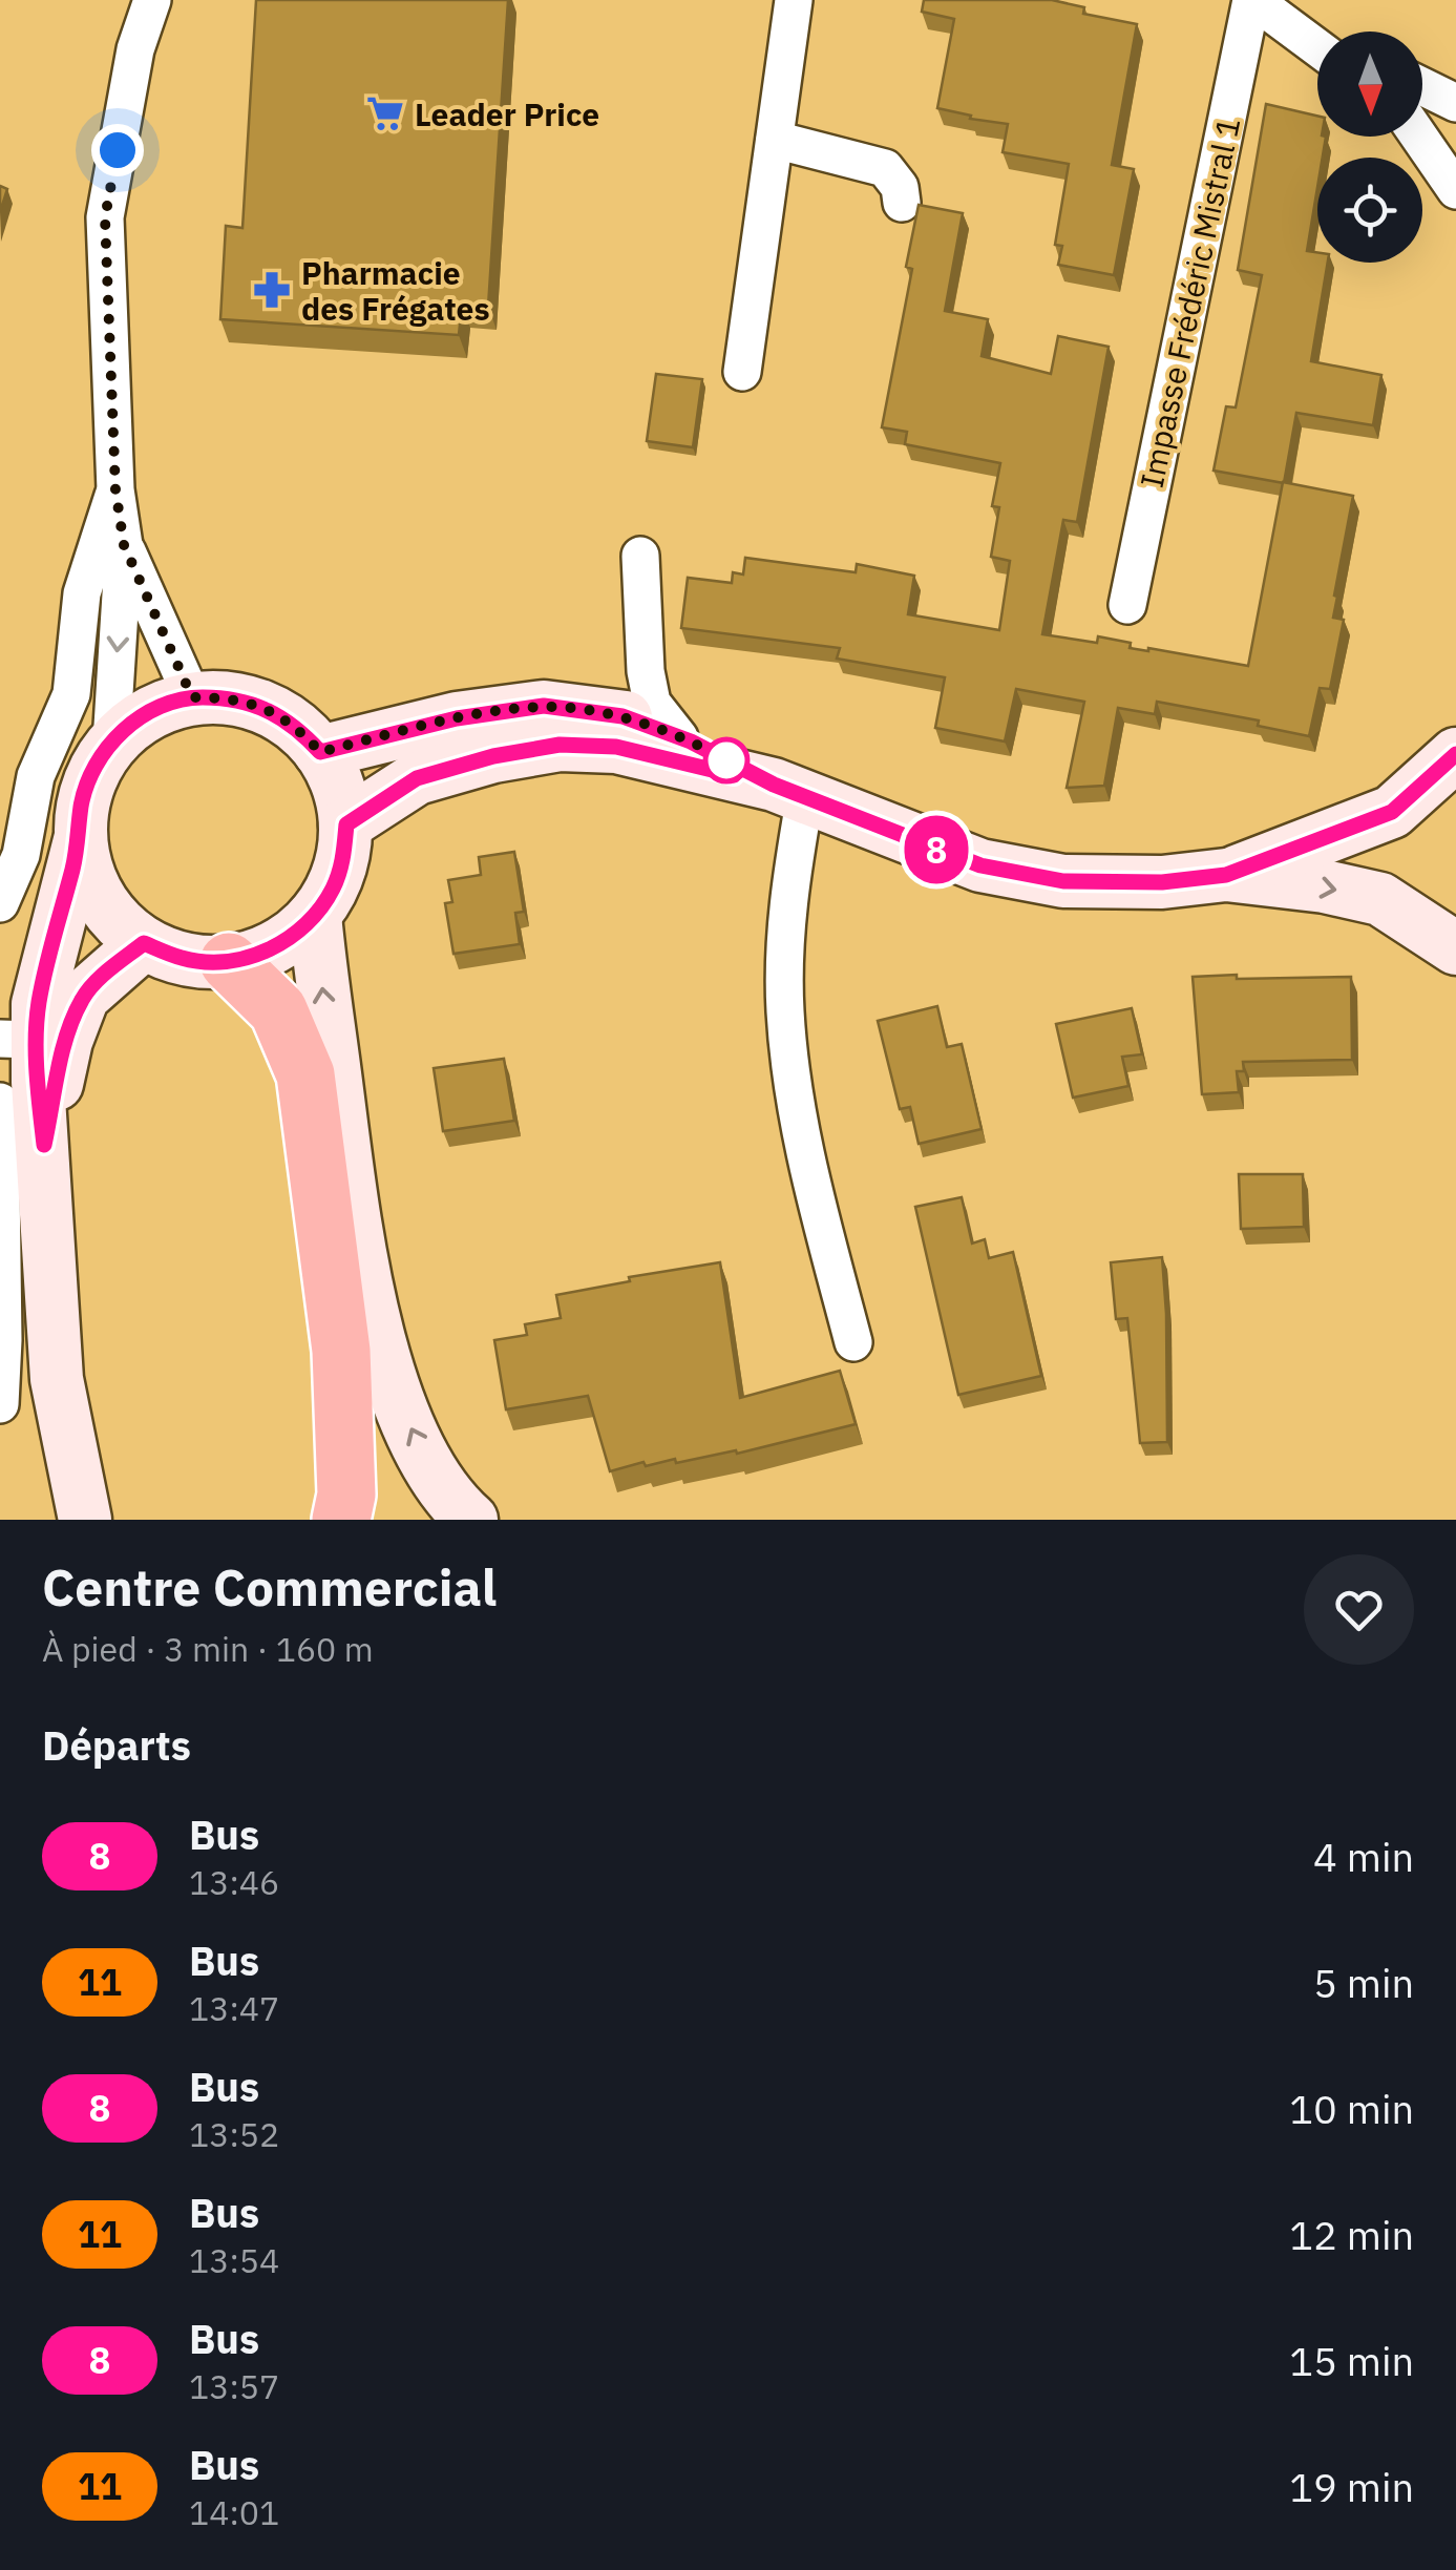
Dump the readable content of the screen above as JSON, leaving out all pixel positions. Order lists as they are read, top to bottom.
{
  "streets": {
    "street": ["Impasse Frédéric Mistral 1"]
  },
  "places": {
    "supermarket": ["Leader Price"],
    "pharmacy": ["Pharmacie des Frégates"]
  },
  "lines": ["bus line 8"],
  "north": "bottom",
  "page": {
    "on_map": "8",
    "heading": [
      ["Centre Commercial", "À pied · 3 min · 160 m"],
      "Départs"
    ],
    "list": [
      {
        "mark": "8",
        "name": "Bus",
        "note": "13:46",
        "value": "4 min"
      },
      {
        "mark": "11",
        "name": "Bus",
        "note": "13:47",
        "value": "5 min"
      },
      {
        "mark": "8",
        "name": "Bus",
        "note": "13:52",
        "value": "10 min"
      },
      {
        "mark": "11",
        "name": "Bus",
        "note": "13:54",
        "value": "12 min"
      },
      {
        "mark": "8",
        "name": "Bus",
        "note": "13:57",
        "value": "15 min"
      },
      {
        "mark": "11",
        "name": "Bus",
        "note": "14:01",
        "value": "19 min"
      }
    ]
  }
}
